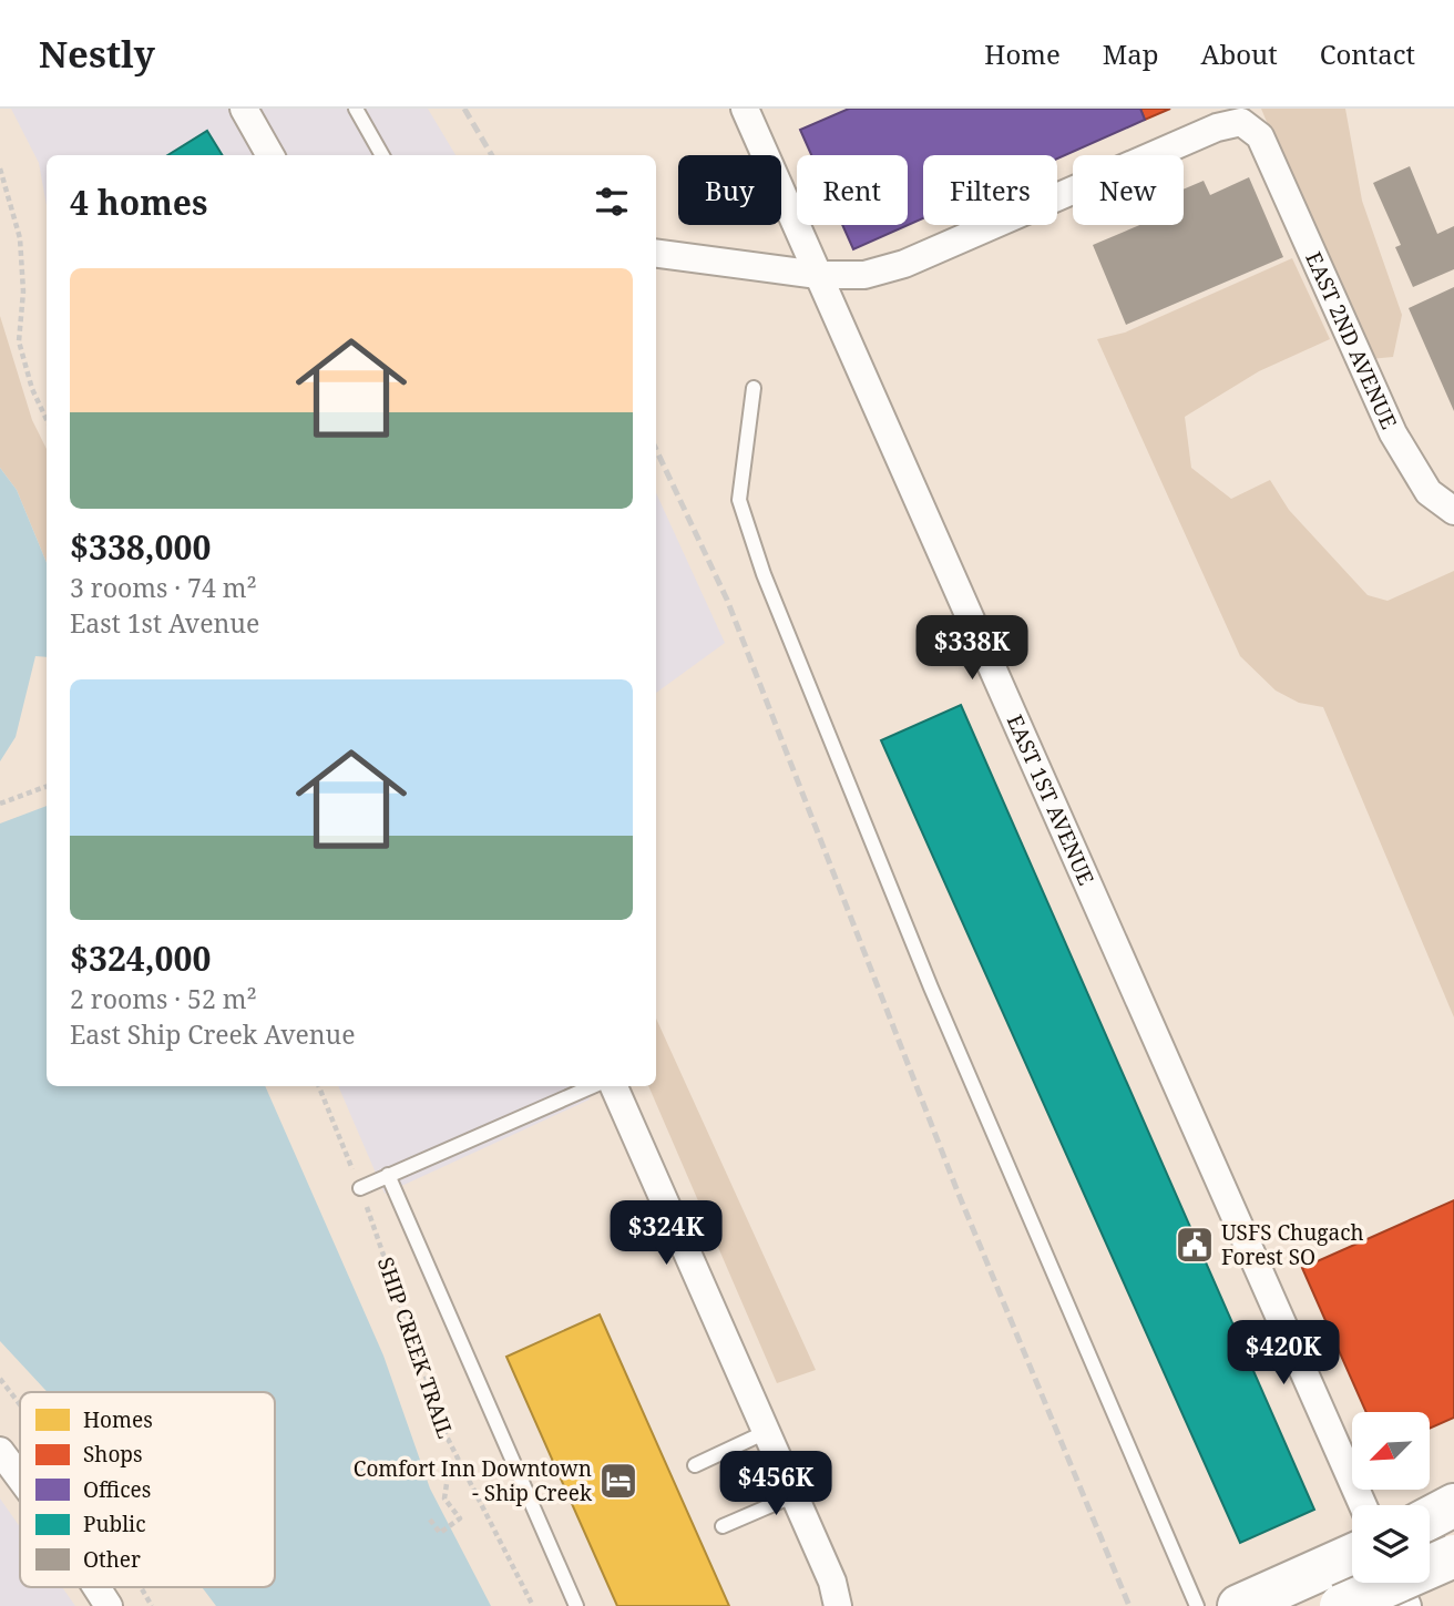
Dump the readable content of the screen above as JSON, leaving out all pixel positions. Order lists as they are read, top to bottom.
{
  "streets": {
    "street": ["EAST 2ND AVENUE", "EAST 1ST AVENUE"],
    "path": ["SHIP CREEK TRAIL"]
  },
  "places": {
    "public building": ["USFS Chugach Forest SO"],
    "hotel": ["Comfort Inn Downtown - Ship Creek"]
  },
  "legend": [
    "Homes",
    "Shops",
    "Offices",
    "Public",
    "Other"
  ],
  "north": "bottom left",
  "page": {
    "header": "Nestly",
    "nav": [
      "Home",
      "Map",
      "About",
      "Contact"
    ],
    "chip": [
      "Buy",
      "Rent",
      "Filters",
      "New"
    ],
    "heading": "4 homes",
    "list": [
      {
        "name": "$338,000",
        "note": "3 rooms · 74 m² · East 1st Avenue"
      },
      {
        "name": "$324,000",
        "note": "2 rooms · 52 m² · East Ship Creek Avenue"
      }
    ],
    "price": [
      "$338K",
      "$324K",
      "$420K",
      "$456K"
    ]
  }
}
